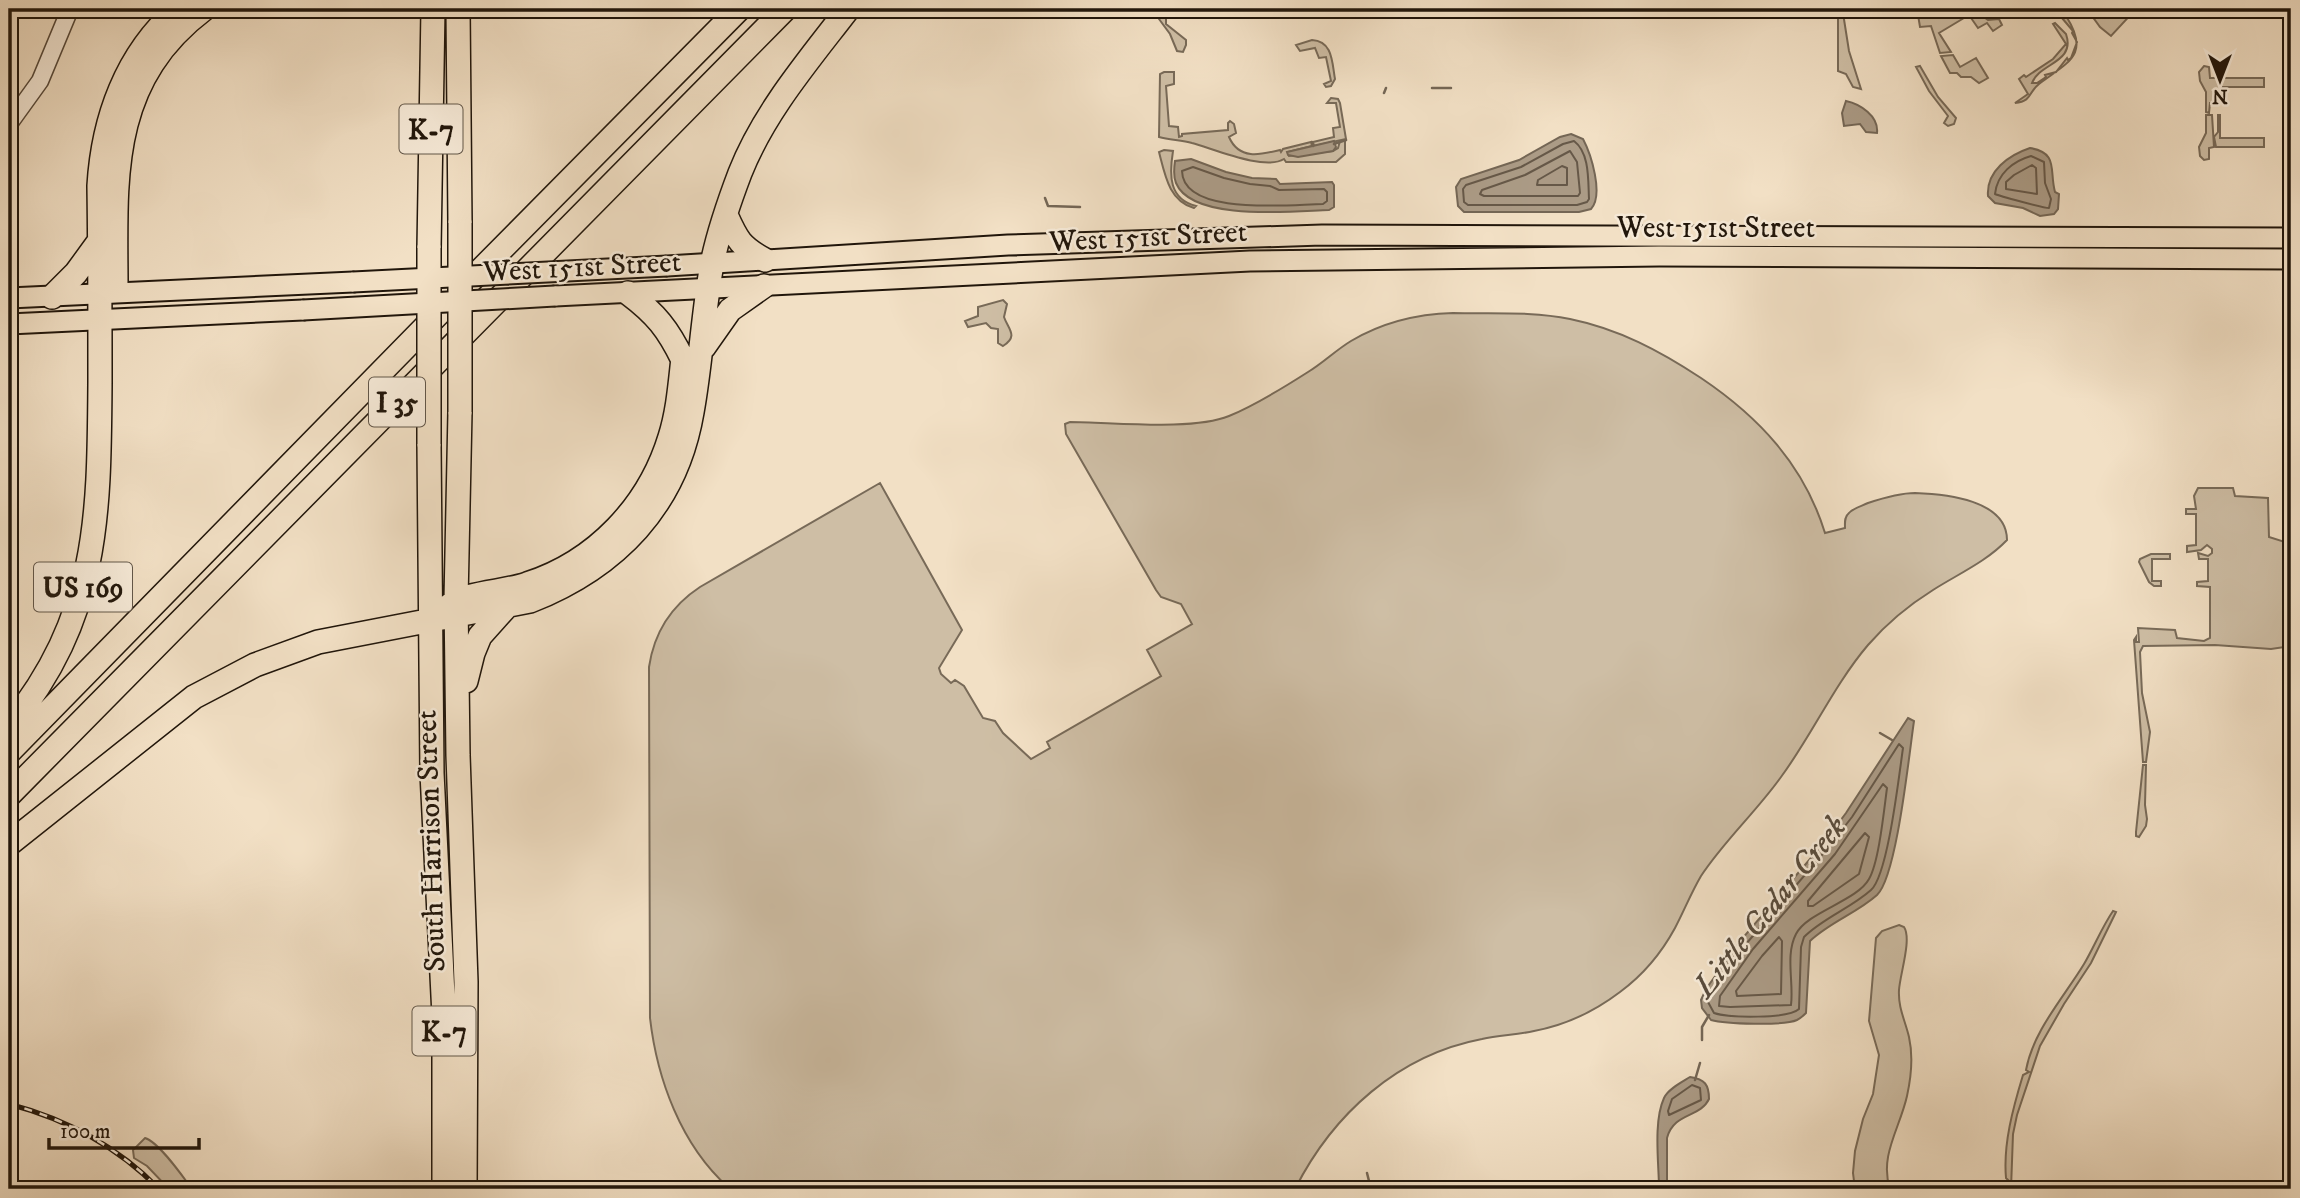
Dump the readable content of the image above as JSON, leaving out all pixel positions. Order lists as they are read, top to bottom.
{
  "streets": {
    "highway": [
      "K-7",
      "I 35",
      "US 169",
      "South Harrison Street"
    ],
    "main road": ["West 151st Street"]
  },
  "crossings": [
    ["K-7", "South Harrison Street"],
    ["West 151st Street", "US 169"]
  ],
  "water": ["Little Cedar Creek"],
  "scale_bar": "100 m",
  "north": "bottom"
}
